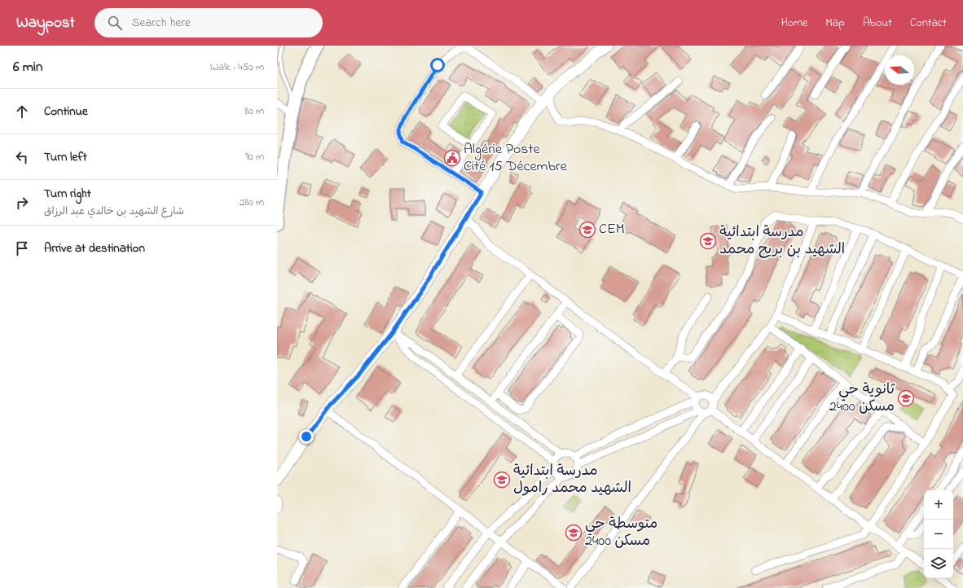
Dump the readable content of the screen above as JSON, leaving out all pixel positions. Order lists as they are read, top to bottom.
{
  "places": {
    "public building": ["Algérie Poste Cité 15 Décembre"],
    "school or university": [
      "CEM",
      "مدرسة ابتدائية الشهيد بن بريح محمد",
      "ثانوية حي 2400 مسكن",
      "مدرسة ابتدائية الشهيد محمد رامول",
      "متوسطة حي 2400 مسكن"
    ]
  },
  "north": "left",
  "page": {
    "header": "Waypost",
    "search": "Search here",
    "nav": [
      "Home",
      "Map",
      "About",
      "Contact"
    ],
    "heading": ["6 min", "Walk · 450 m"],
    "list": [
      ["Continue", "80 m"],
      ["Turn left", "90 m"],
      ["Turn right", "شارع الشهيد بن خالدي عبد الرزاق", "280 m"],
      "Arrive at destination"
    ],
    "map_buttons": ["+", "−"]
  }
}
